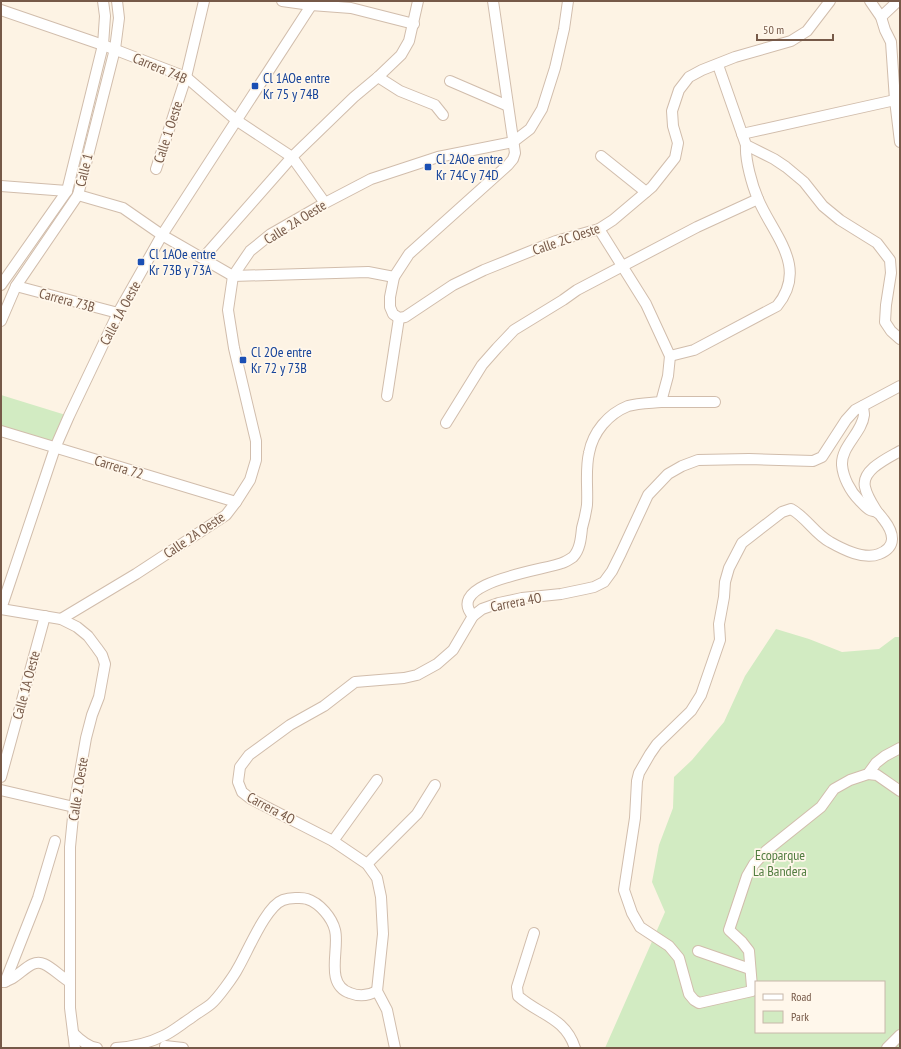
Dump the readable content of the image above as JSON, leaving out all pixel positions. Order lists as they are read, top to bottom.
{
  "streets": {
    "street": [
      "Carrera 74B",
      "Calle 1 Oeste",
      "Calle 1",
      "Calle 2A Oeste",
      "Calle 2C Oeste",
      "Carrera 73B",
      "Calle 1A Oeste",
      "Carrera 72",
      "Carrera 4O",
      "Calle 2 Oeste"
    ]
  },
  "crossings": [
    ["Carrera 74B", "Calle 1 Oeste"],
    ["Carrera 74B", "Calle 1"],
    ["Carrera 74B", "Calle 2A Oeste"],
    ["Carrera 74B", "Calle 1A Oeste"],
    ["Calle 1", "Carrera 73B"],
    ["Calle 2A Oeste", "Carrera 72"],
    ["Calle 2A Oeste", "Calle 2 Oeste"],
    ["Carrera 73B", "Calle 1A Oeste"],
    ["Calle 1A Oeste", "Carrera 72"],
    ["Calle 1A Oeste", "Calle 2 Oeste"]
  ],
  "parks": ["Ecoparque La Bandera"],
  "places": {
    "transit": [
      "Cl 1AOe entre Kr 75 y 74B",
      "Cl 2AOe entre Kr 74C y 74D",
      "Cl 1AOe entre Kr 73B y 73A",
      "Cl 2Oe entre Kr 72 y 73B"
    ]
  },
  "legend": ["Road", "Park"],
  "scale_bar": "50 m"
}
